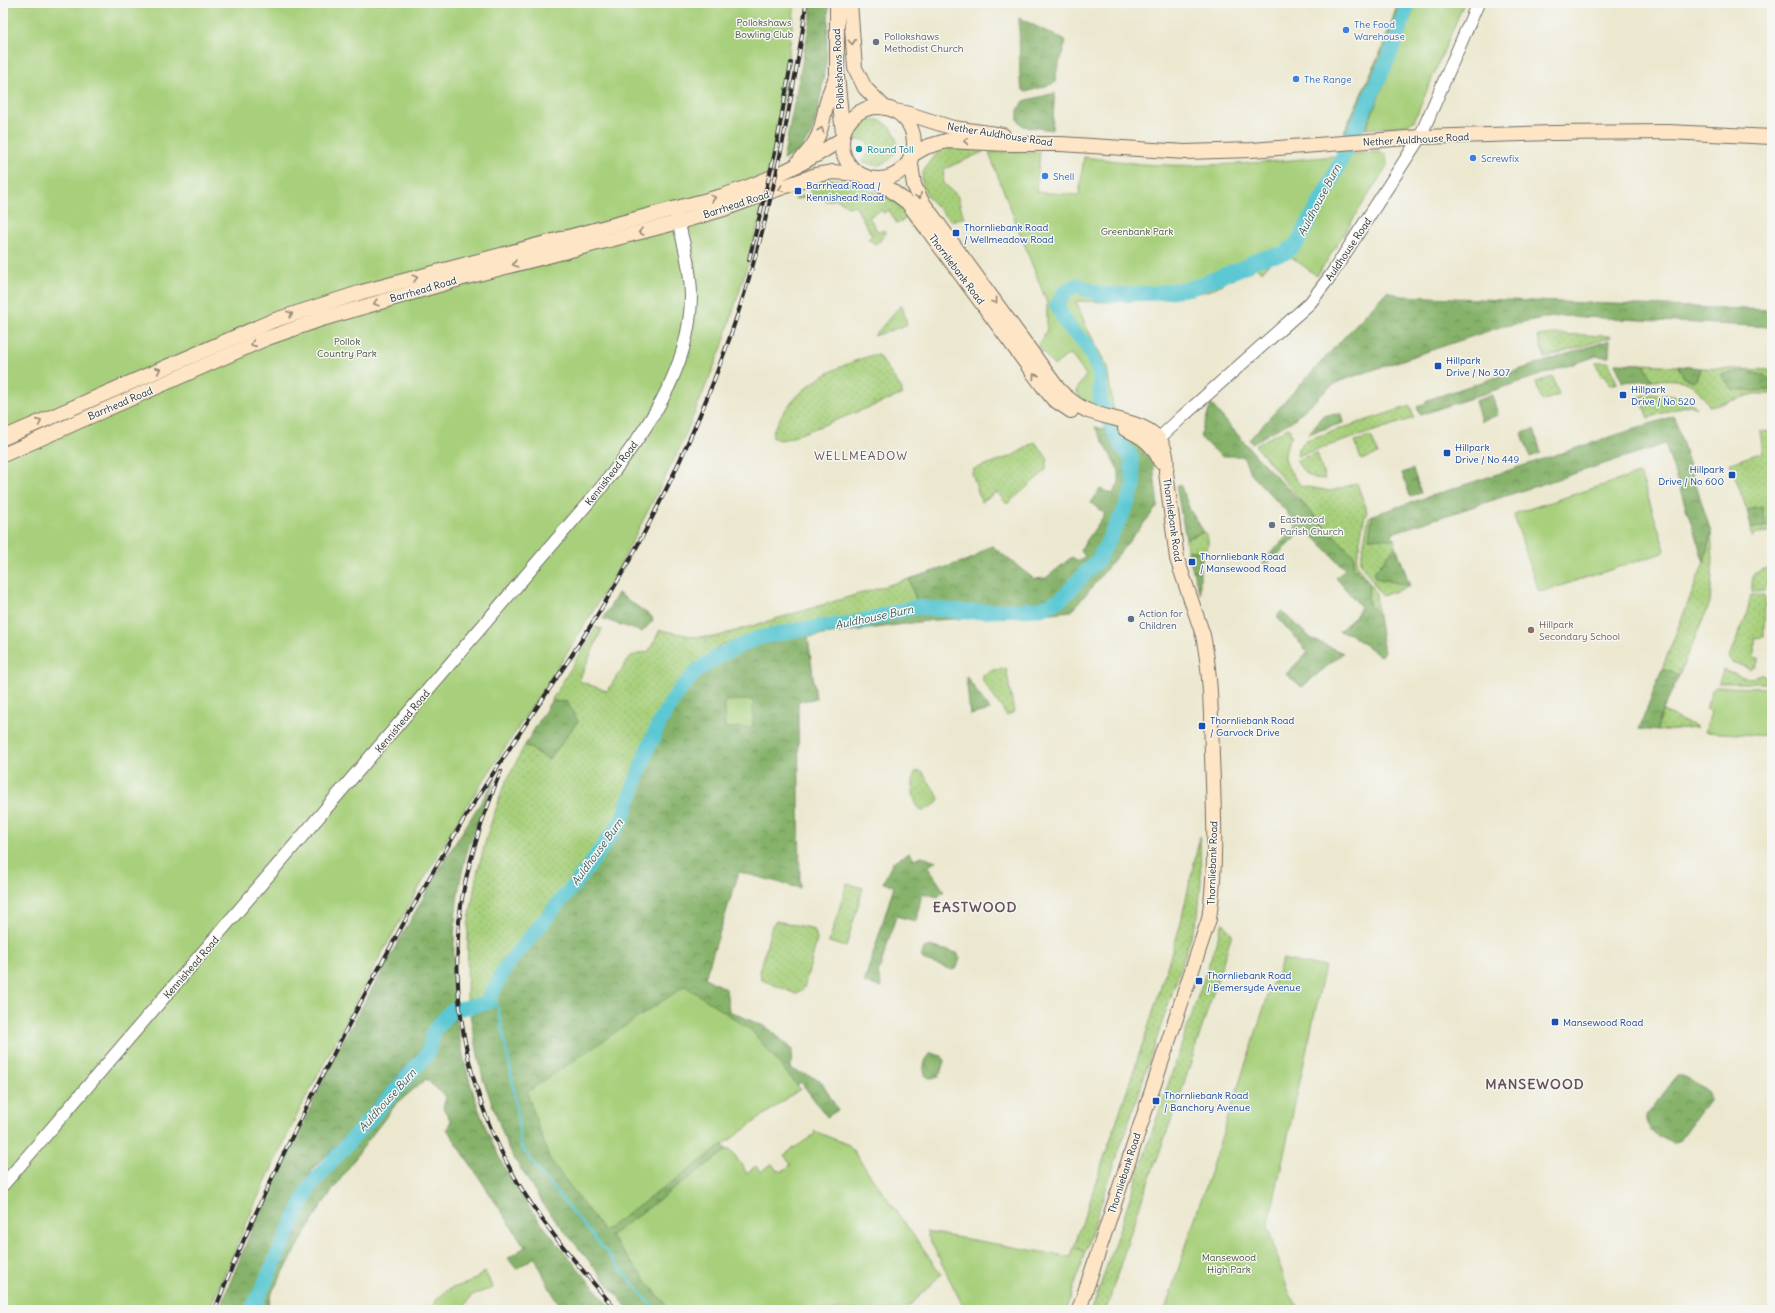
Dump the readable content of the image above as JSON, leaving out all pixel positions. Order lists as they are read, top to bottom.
{
  "streets": {
    "main road": [
      "Pollokshaws Road",
      "Nether Auldhouse Road",
      "Barrhead Road",
      "Thornliebank Road"
    ],
    "street": ["Auldhouse Road", "Kennishead Road"]
  },
  "crossings": [
    ["Pollokshaws Road", "Nether Auldhouse Road"],
    ["Pollokshaws Road", "Barrhead Road"],
    ["Pollokshaws Road", "Thornliebank Road"],
    ["Nether Auldhouse Road", "Barrhead Road"],
    ["Nether Auldhouse Road", "Auldhouse Road"],
    ["Nether Auldhouse Road", "Thornliebank Road"],
    ["Barrhead Road", "Thornliebank Road"],
    ["Barrhead Road", "Kennishead Road"],
    ["Auldhouse Road", "Thornliebank Road"]
  ],
  "districts": ["WELLMEADOW", "EASTWOOD", "MANSEWOOD"],
  "water": ["Auldhouse Burn"],
  "parks": [
    "Pollokshaws Bowling Club",
    "Greenbank Park",
    "Pollok Country Park",
    "Mansewood High Park"
  ],
  "places": {
    "other": [
      "The Food Warehouse",
      "Pollokshaws Methodist Church",
      "The Range",
      "Round Toll",
      "Screwfix",
      "Shell",
      "Eastwood Parish Church",
      "Action for Children",
      "Hillpark Secondary School"
    ],
    "transit": [
      "Barrhead Road / Kennishead Road",
      "Thornliebank Road / Wellmeadow Road",
      "Hillpark Drive / No 307",
      "Hillpark Drive / No 520",
      "Hillpark Drive / No 449",
      "Hillpark Drive / No 600",
      "Thornliebank Road / Mansewood Road",
      "Thornliebank Road / Garvock Drive",
      "Thornliebank Road / Bemersyde Avenue",
      "Mansewood Road",
      "Thornliebank Road / Banchory Avenue"
    ]
  }
}
